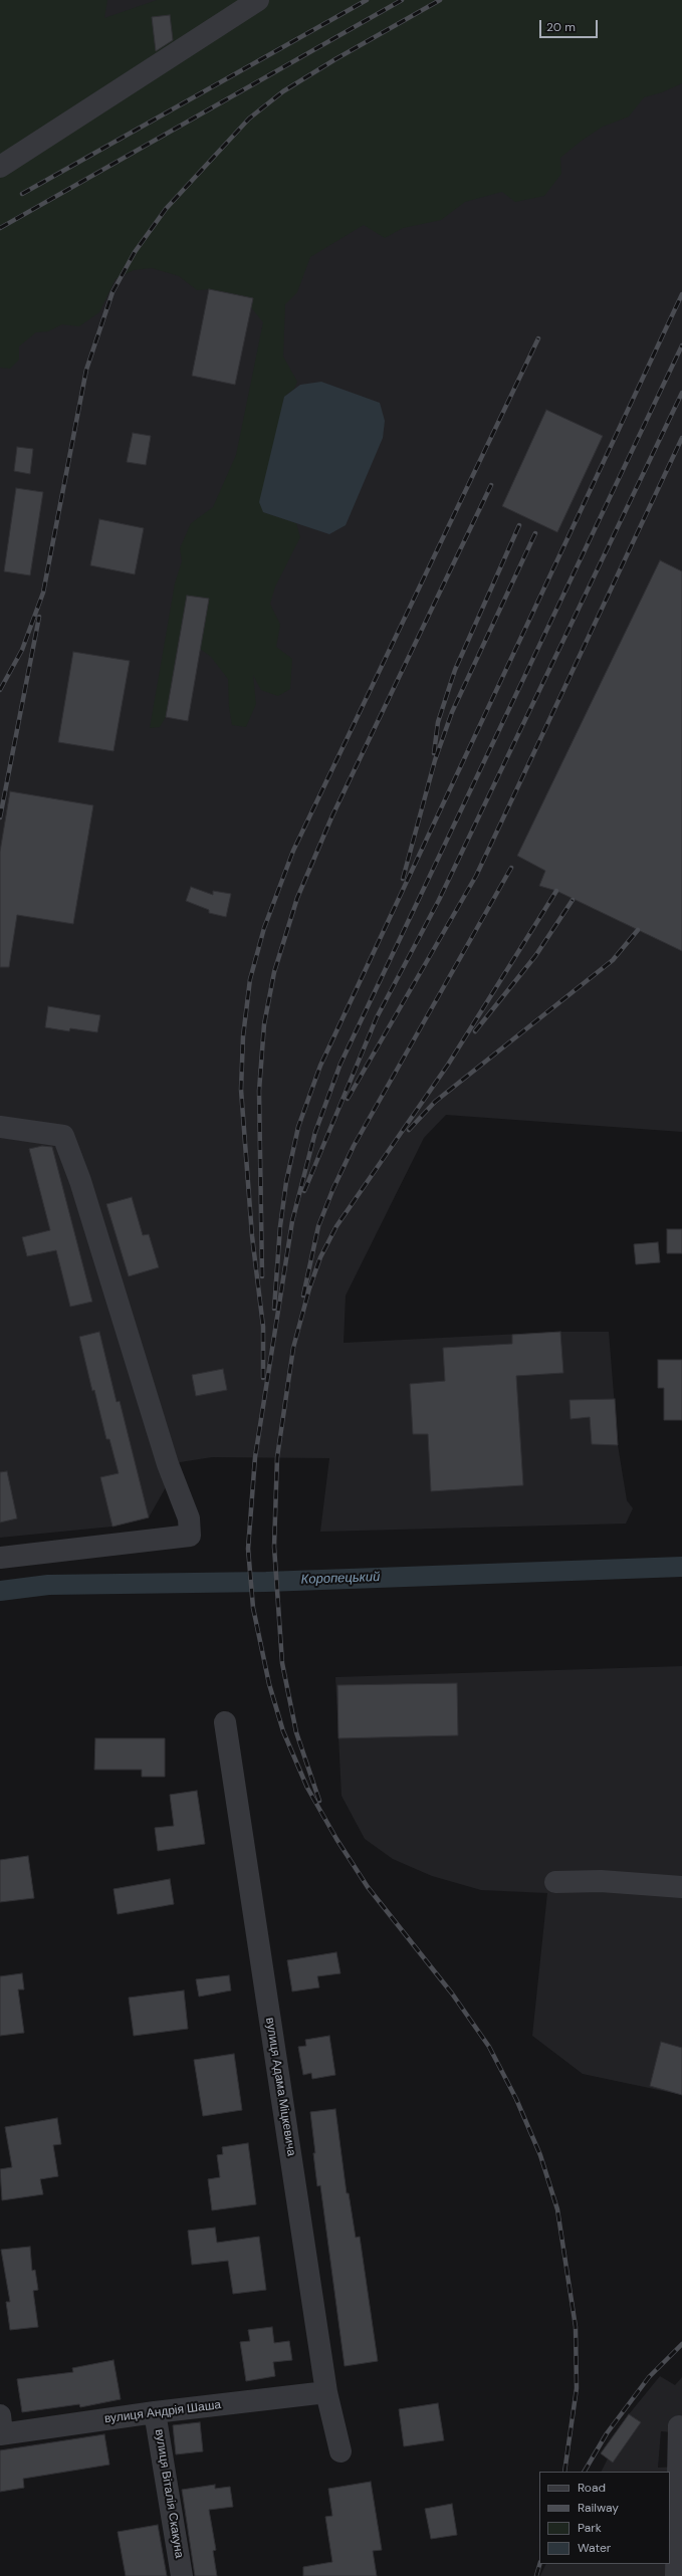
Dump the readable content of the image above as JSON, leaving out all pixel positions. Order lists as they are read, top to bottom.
{
  "streets": {
    "street": ["вулиця Адама Міцкевича", "вулиця Андрія Шаша", "вулиця Віталія Скакуна"]
  },
  "crossings": [
    ["вулиця Адама Міцкевича", "вулиця Андрія Шаша"],
    ["вулиця Андрія Шаша", "вулиця Віталія Скакуна"]
  ],
  "water": ["Коропецький"],
  "legend": [
    "Road",
    "Railway",
    "Park",
    "Water"
  ],
  "scale_bar": "20 m"
}
